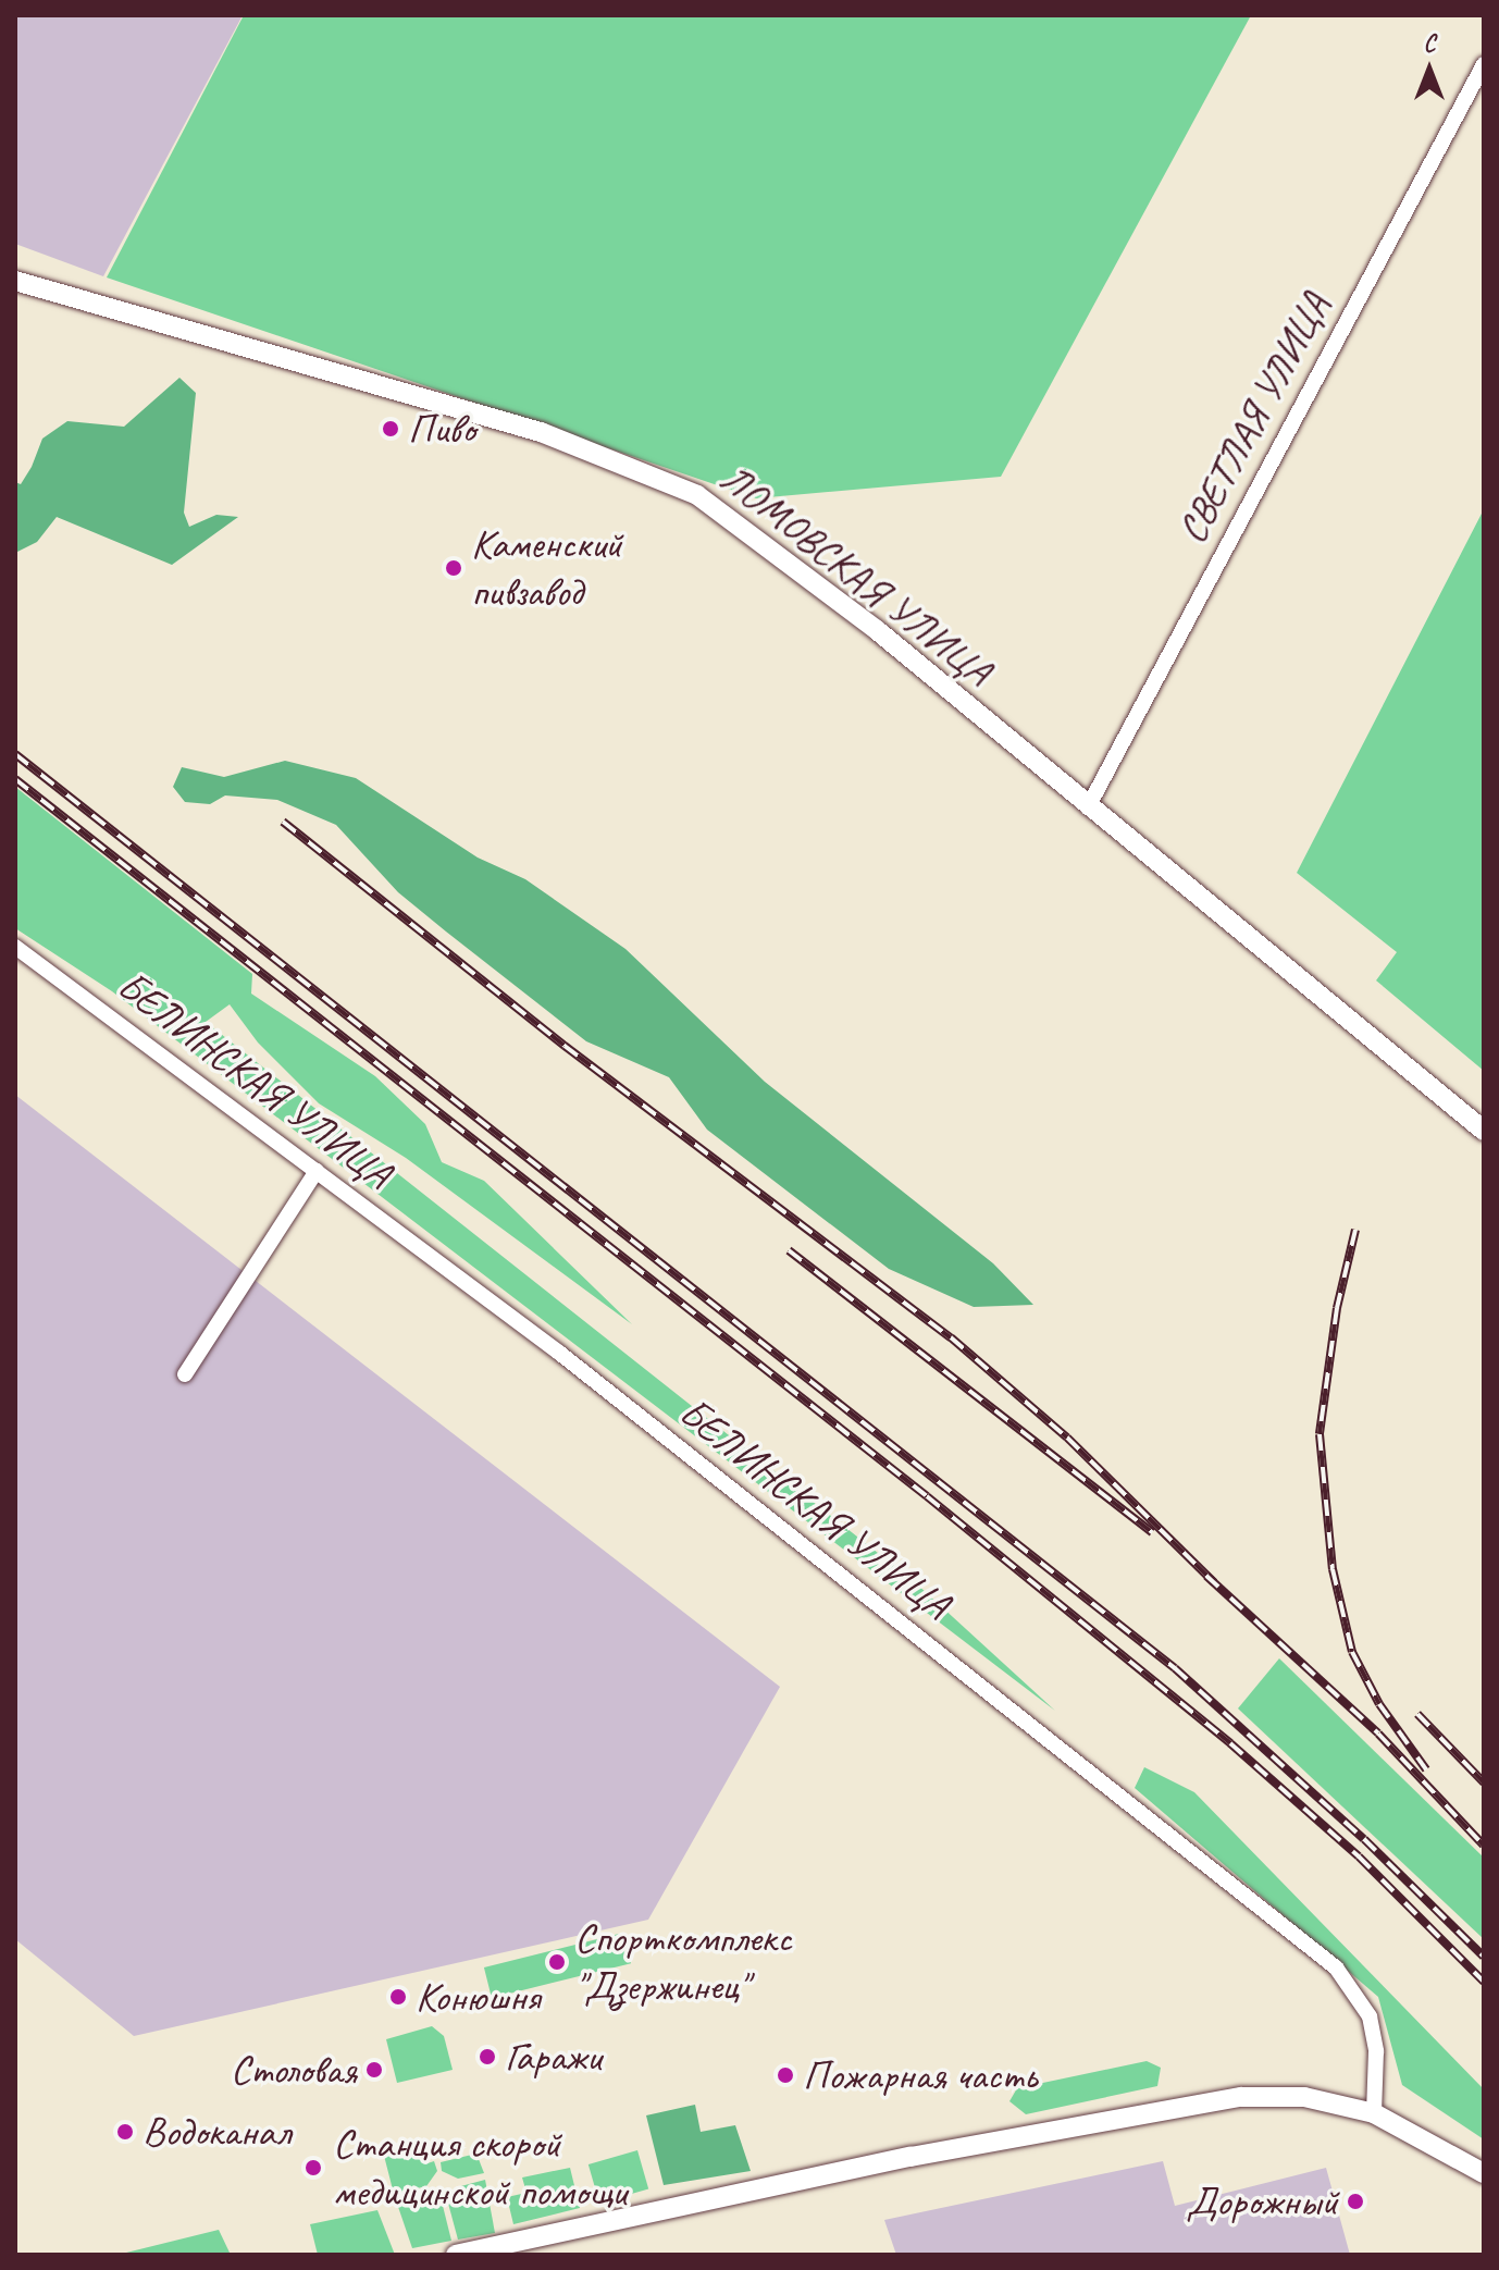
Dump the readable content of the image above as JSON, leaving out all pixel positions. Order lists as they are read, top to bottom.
{
  "streets": {
    "main road": ["ЛОМОВСКАЯ УЛИЦА"],
    "street": ["СВЕТЛАЯ УЛИЦА", "БЕЛИНСКАЯ УЛИЦА"]
  },
  "crossings": [
    ["СВЕТЛАЯ УЛИЦА", "ЛОМОВСКАЯ УЛИЦА"]
  ],
  "places": [
    "Пиво",
    "Каменский пивзавод",
    "Спорткомплекс \"Дзержинец\"",
    "Конюшня",
    "Гаражи",
    "Столовая",
    "Пожарная часть",
    "Водоканал",
    "Станция скорой медицинской помощи",
    "Дорожный"
  ],
  "north": "top"
}
